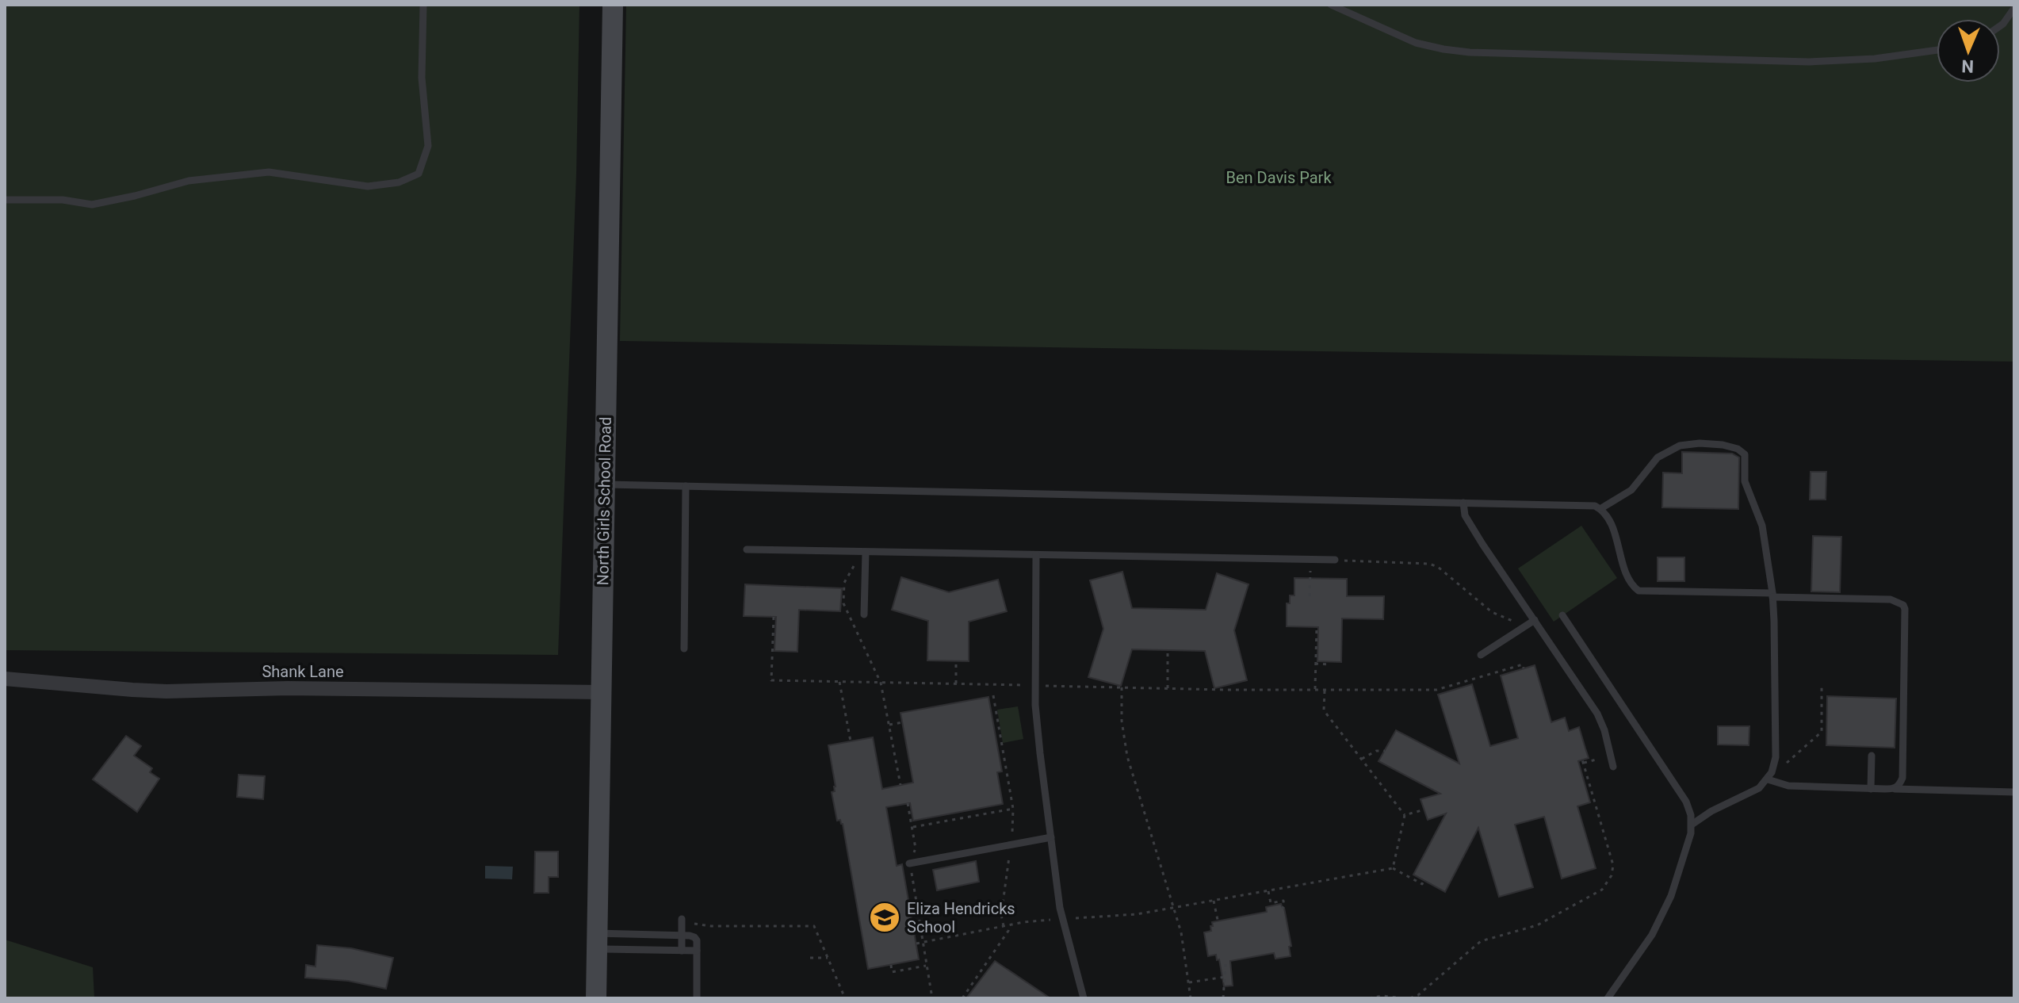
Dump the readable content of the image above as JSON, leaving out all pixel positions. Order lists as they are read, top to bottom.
{
  "streets": {
    "main road": ["North Girls School Road"],
    "street": ["Shank Lane"]
  },
  "crossings": [
    ["North Girls School Road", "Shank Lane"]
  ],
  "parks": ["Ben Davis Park"],
  "places": {
    "school or university": ["Eliza Hendricks School"]
  },
  "north": "bottom"
}
